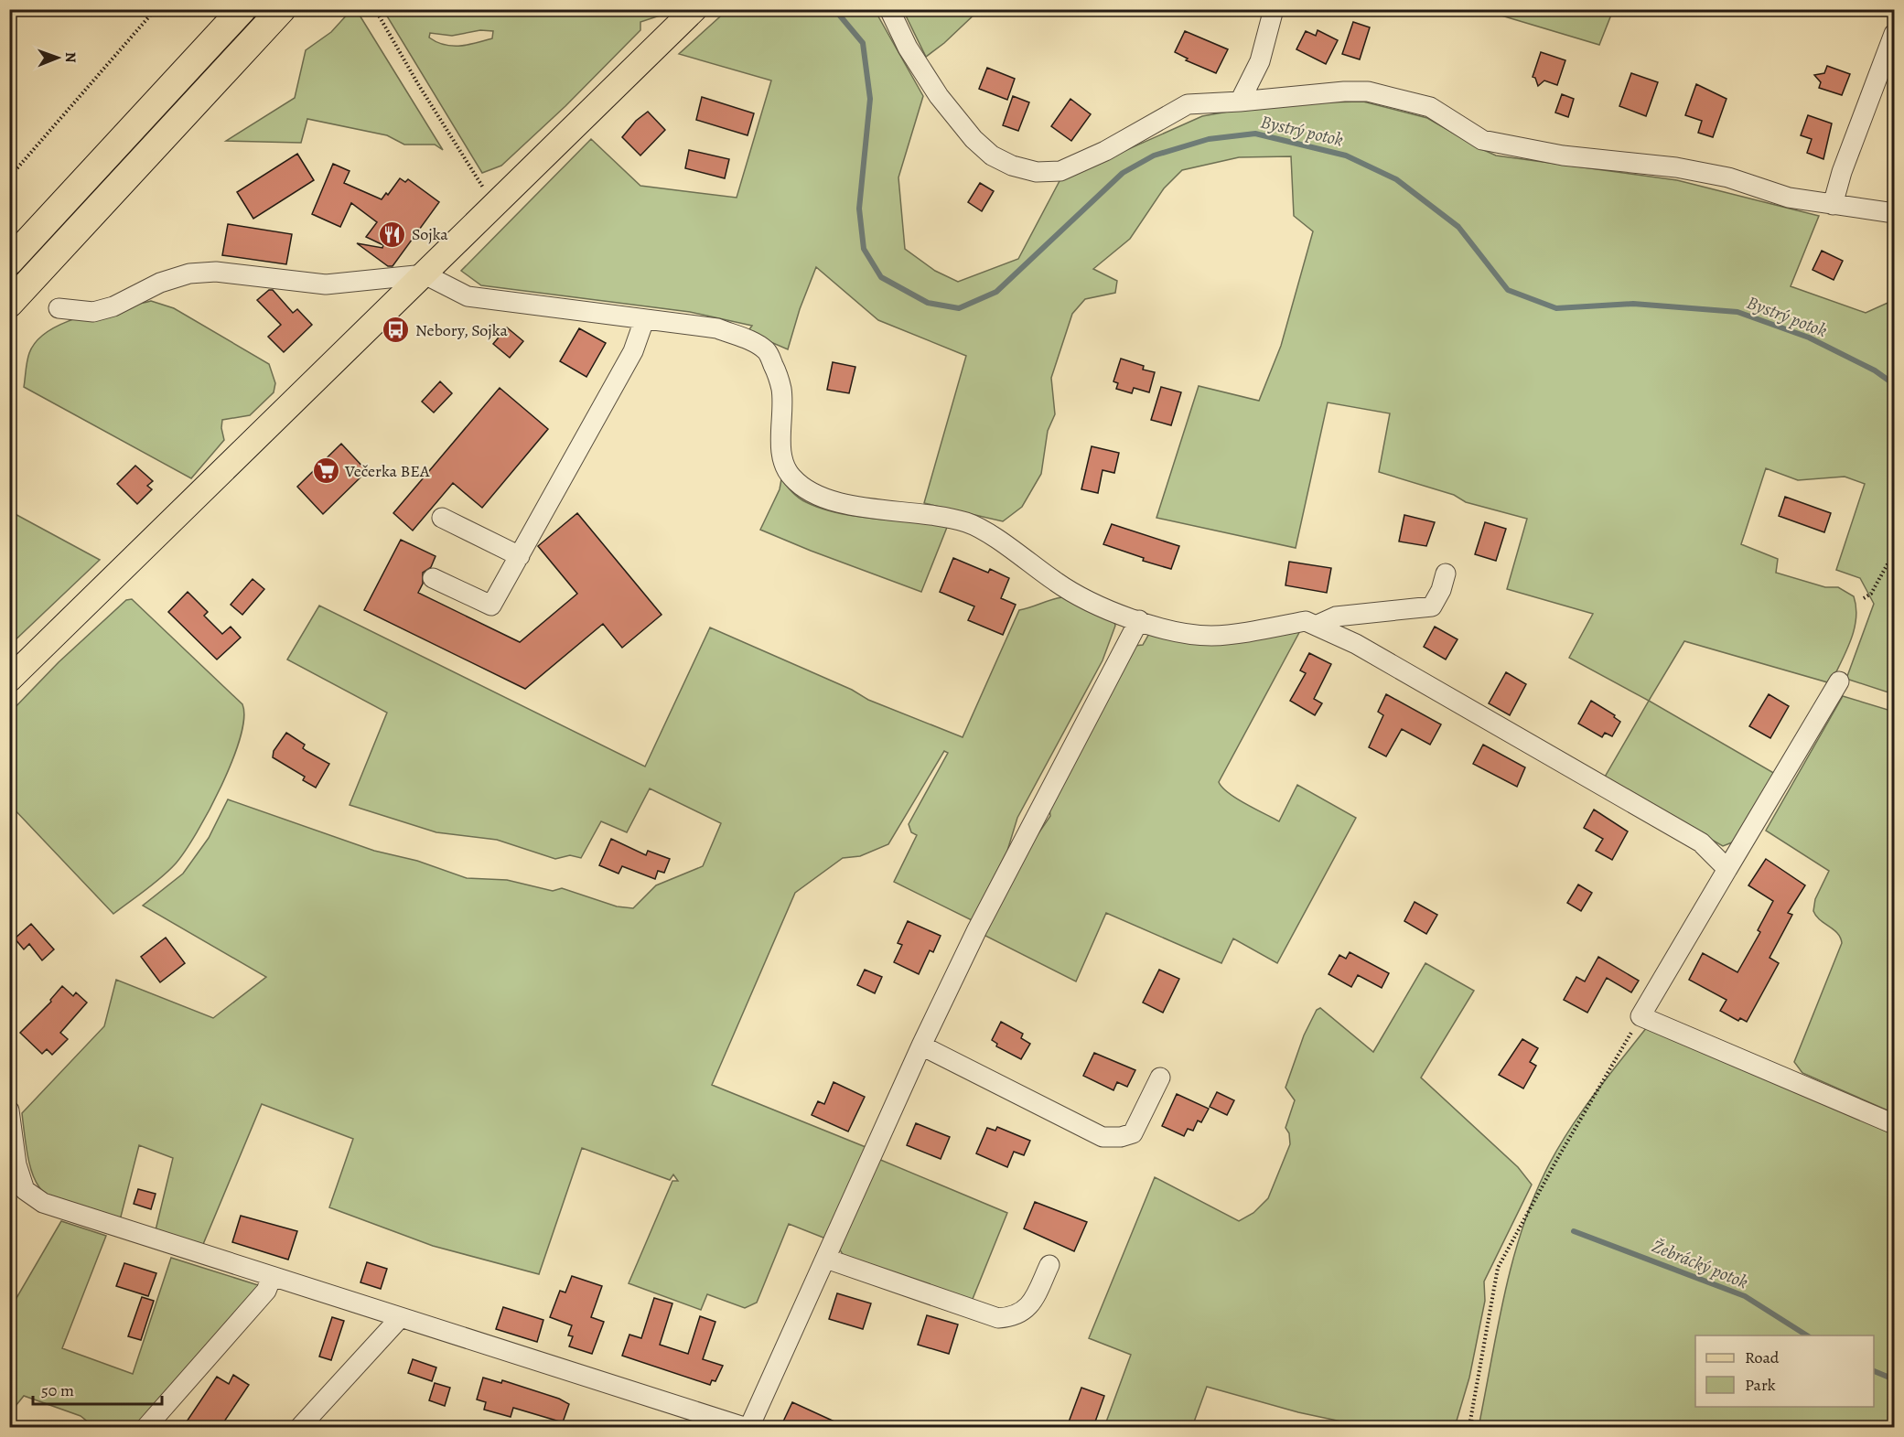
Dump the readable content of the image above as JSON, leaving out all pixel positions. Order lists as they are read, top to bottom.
{
  "water": ["Bystrý potok", "Žebrácký potok"],
  "places": {
    "restaurant": ["Sojka"],
    "bus stop": ["Nebory, Sojka"],
    "supermarket": ["Večerka BEA"]
  },
  "legend": ["Road", "Park"],
  "scale_bar": "50 m",
  "north": "right"
}
